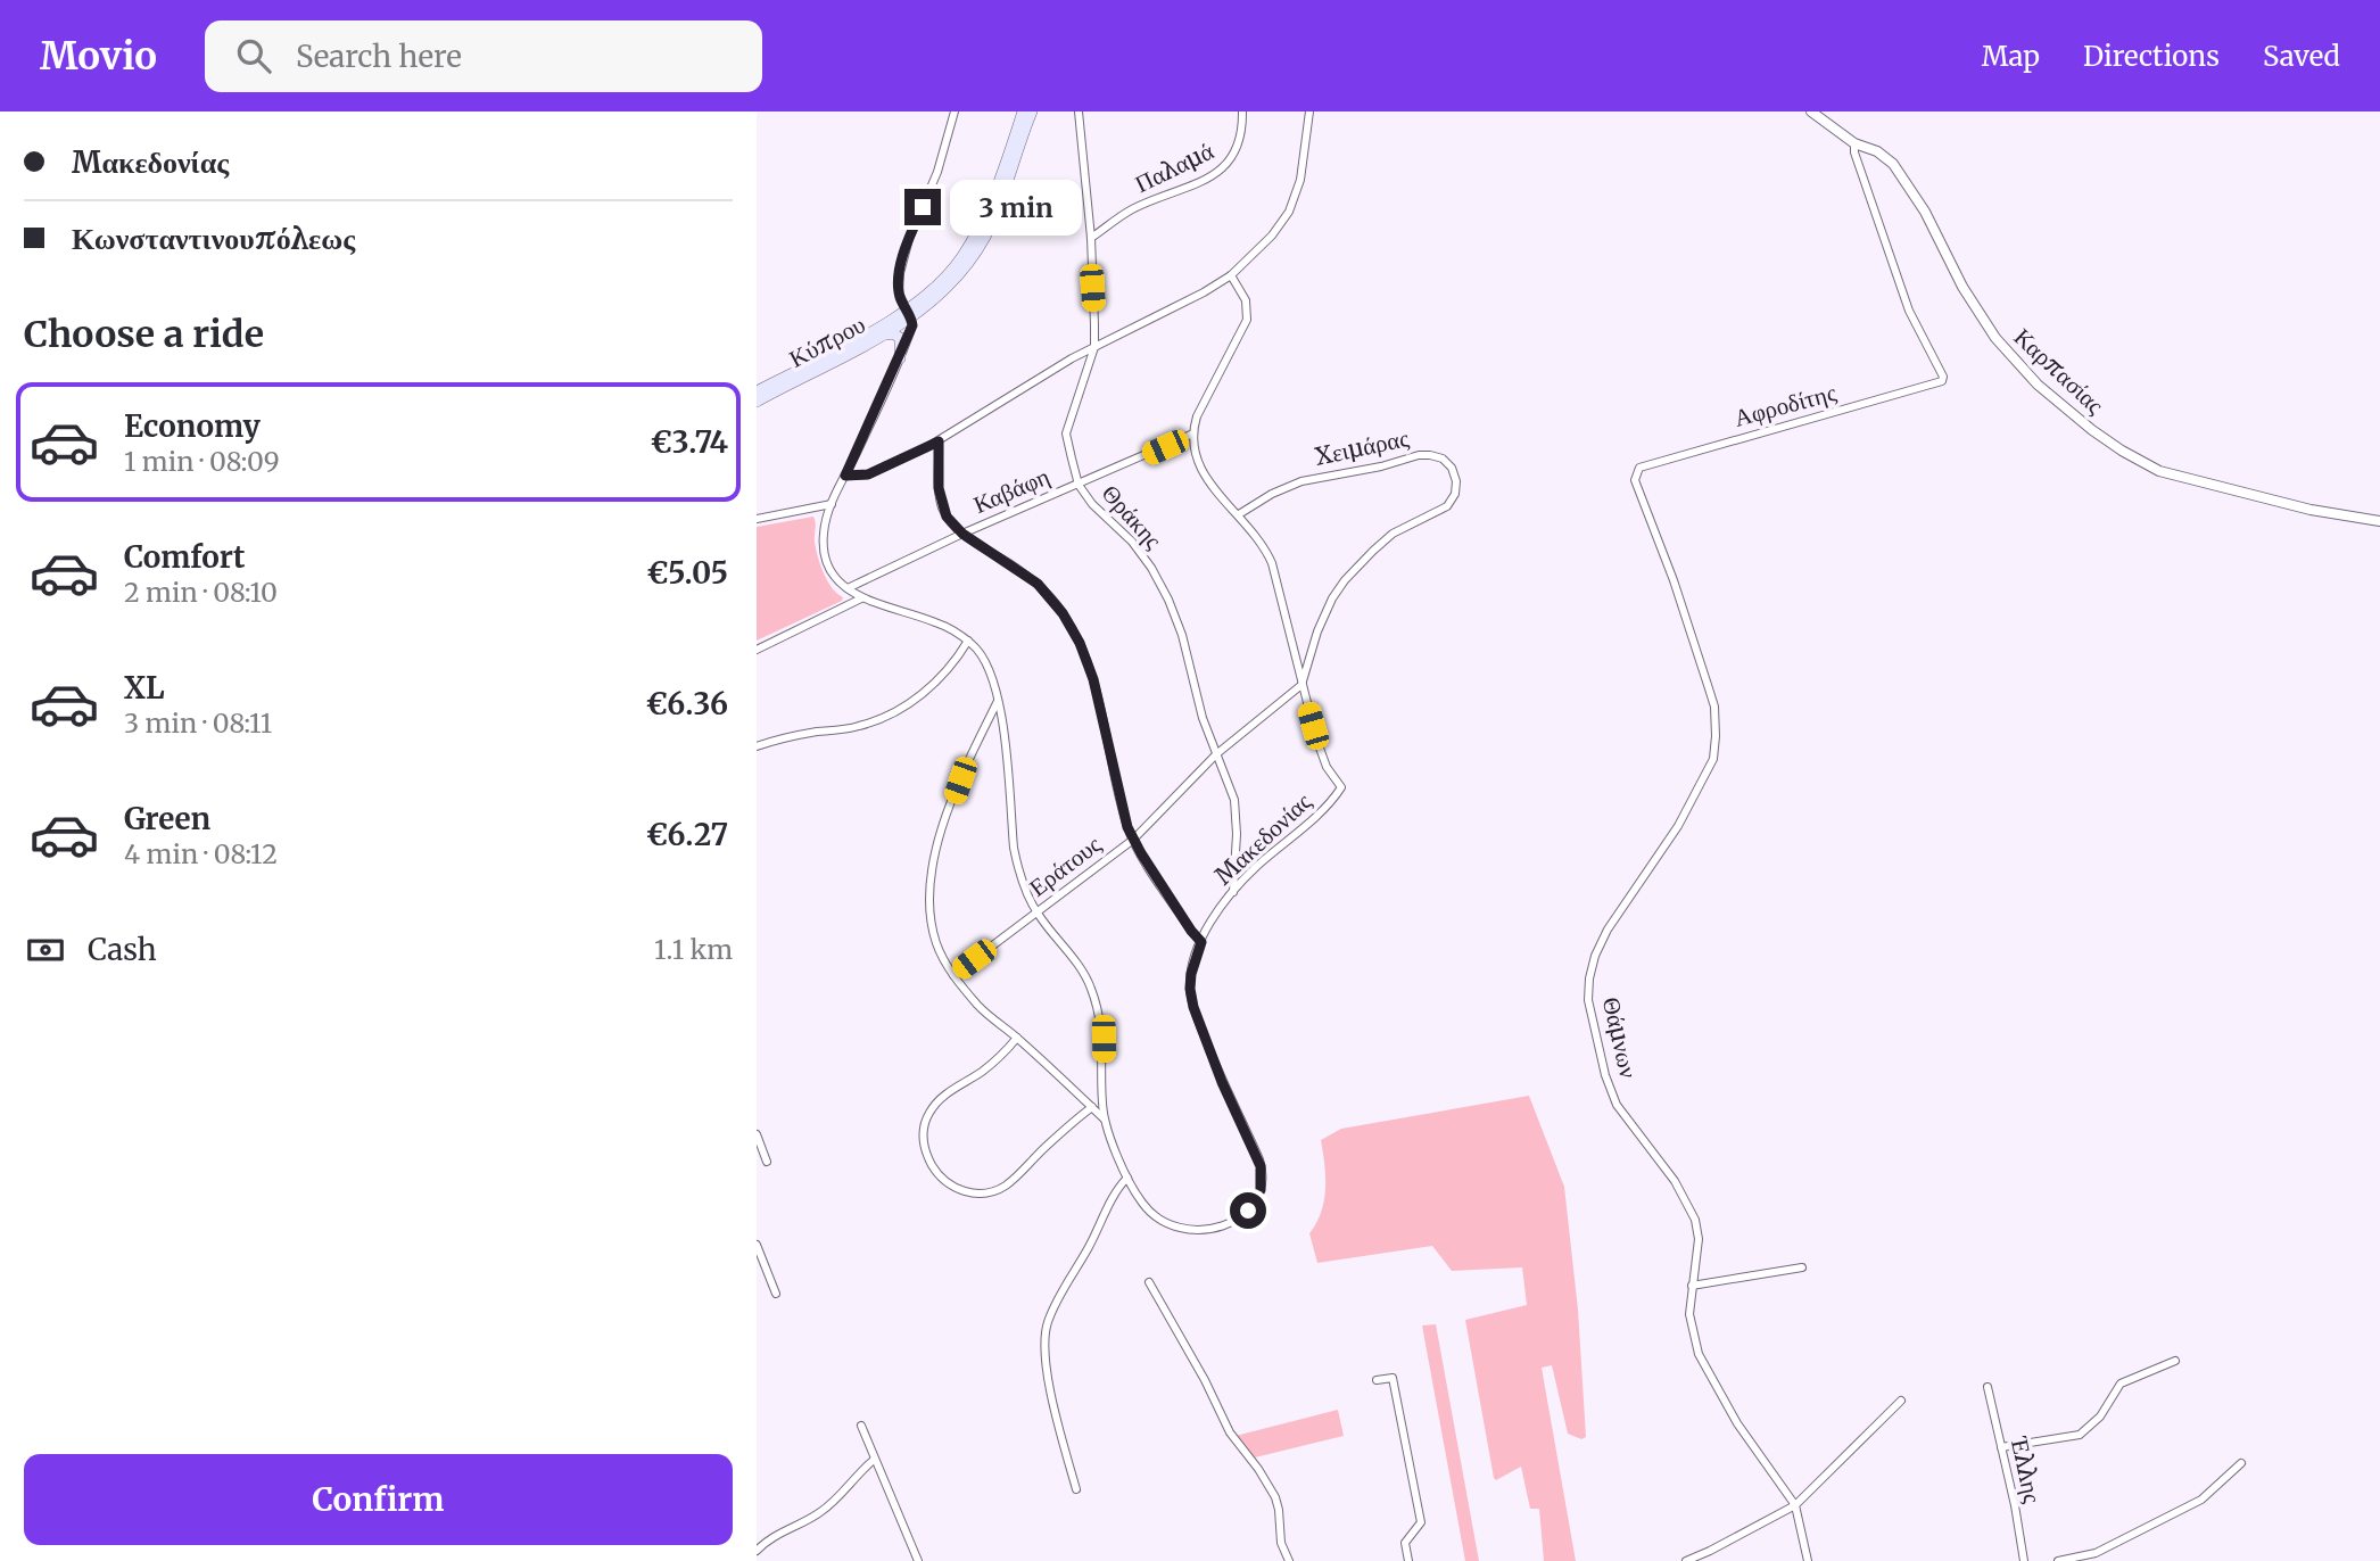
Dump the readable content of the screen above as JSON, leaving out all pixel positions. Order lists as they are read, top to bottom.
{
  "streets": {
    "main road": ["Κύπρου"],
    "street": [
      "Παλαμά",
      "Καρπασίας",
      "Αφροδίτης",
      "Χειμάρας",
      "Καβάφη",
      "Θράκης",
      "Μακεδονίας",
      "Εράτους",
      "Θάμνων",
      "Έλλης"
    ]
  },
  "crossings": [
    ["Παλαμά", "Θράκης"],
    ["Κύπρου", "Μακεδονίας"],
    ["Καρπασίας", "Αφροδίτης"],
    ["Αφροδίτης", "Θάμνων"],
    ["Χειμάρας", "Μακεδονίας"],
    ["Χειμάρας", "Εράτους"],
    ["Καβάφη", "Θράκης"],
    ["Καβάφη", "Μακεδονίας"],
    ["Θράκης", "Μακεδονίας"],
    ["Θράκης", "Εράτους"],
    ["Μακεδονίας", "Εράτους"]
  ],
  "page": {
    "header": "Movio",
    "search": "Search here",
    "nav": ["Map", "Directions", "Saved"],
    "banner": ["Μακεδονίας", "Κωνσταντινουπόλεως"],
    "bubble": "3 min",
    "heading": "Choose a ride",
    "list": [
      {
        "name": "Economy",
        "note": "1 min · 08:09",
        "value": "€3.74"
      },
      {
        "name": "Comfort",
        "note": "2 min · 08:10",
        "value": "€5.05"
      },
      {
        "name": "XL",
        "note": "3 min · 08:11",
        "value": "€6.36"
      },
      {
        "name": "Green",
        "note": "4 min · 08:12",
        "value": "€6.27"
      }
    ],
    "pay": ["Cash", "1.1 km"],
    "buttons": "Confirm"
  }
}
